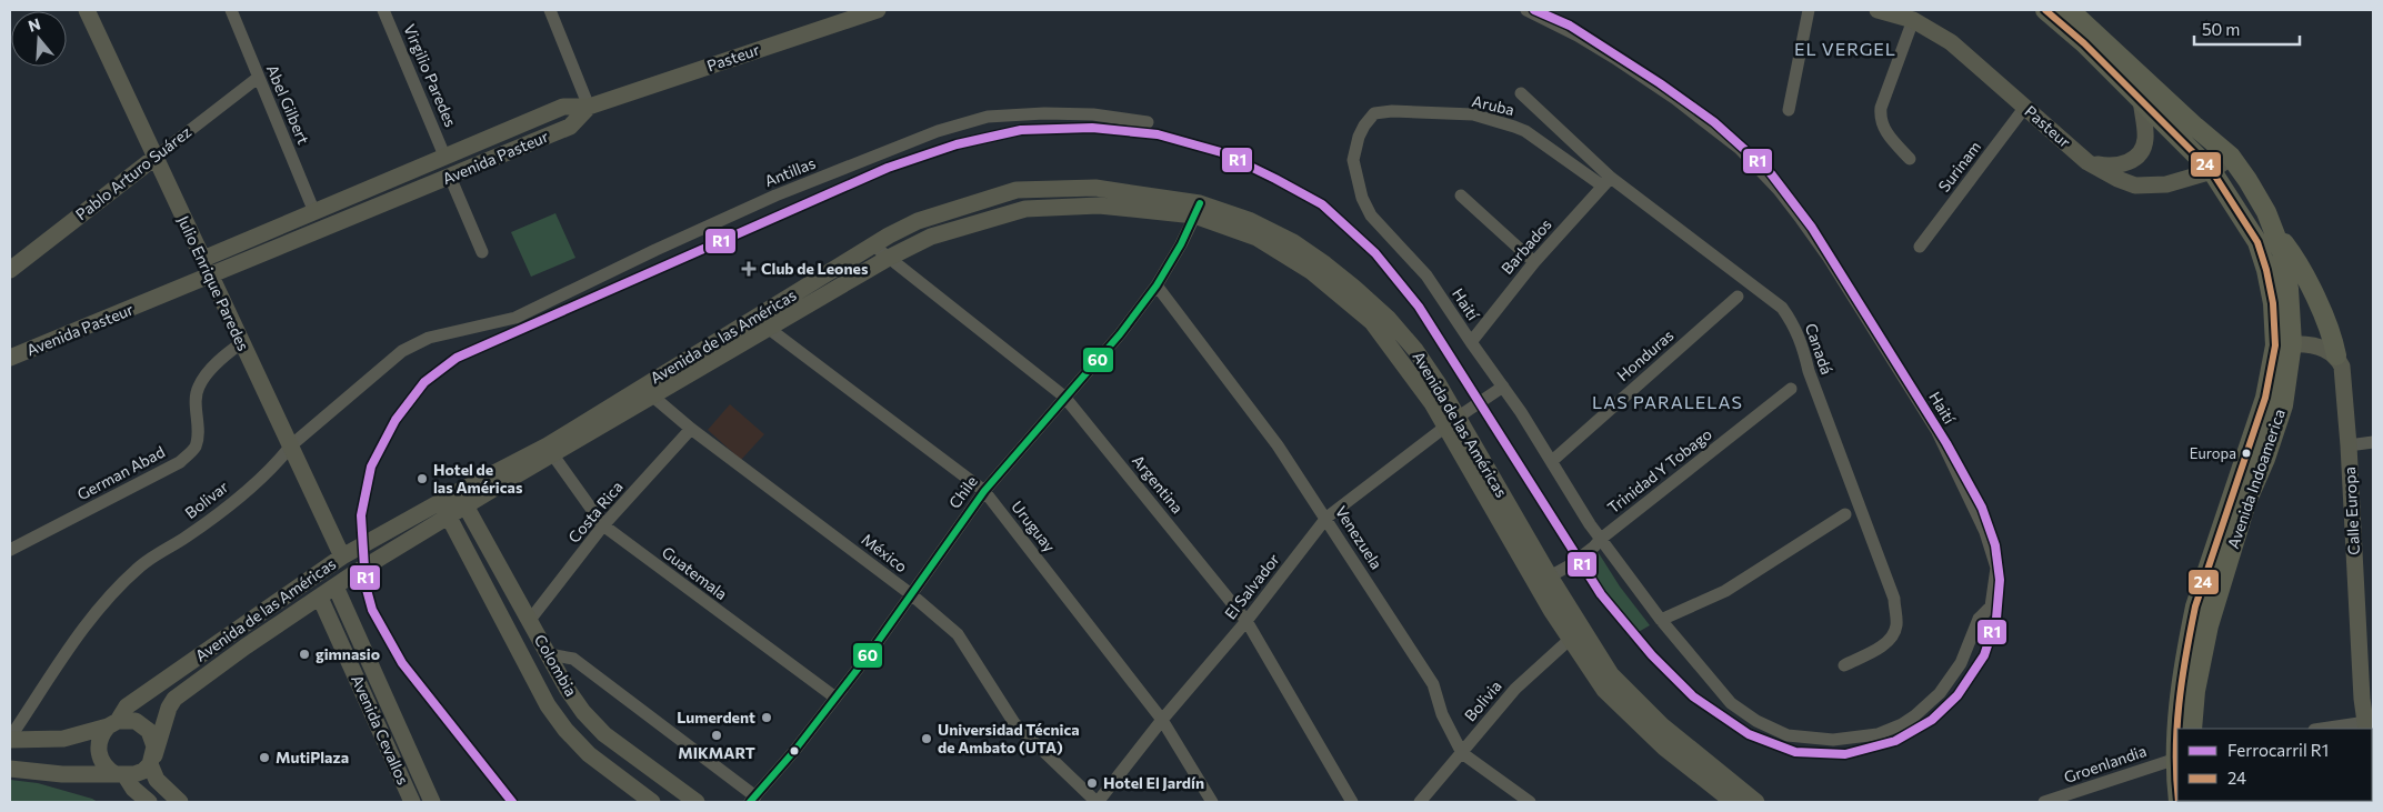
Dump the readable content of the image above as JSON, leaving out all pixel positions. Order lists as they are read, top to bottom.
{
  "streets": {
    "main road": ["Avenida Indoamerica"],
    "street": [
      "Pasteur",
      "Virgilio Paredes",
      "Abel Gilbert",
      "Aruba",
      "Avenida Pasteur",
      "Surinam",
      "Antillas",
      "Pablo Arturo Suárez",
      "Barbados",
      "Julio Enrique Paredes",
      "Haití",
      "Avenida de las Américas",
      "Canadá",
      "Honduras",
      "Trinidad Y Tobago",
      "German Abad",
      "Argentina",
      "Chile",
      "Bolivar",
      "Calle Europa",
      "Costa Rica",
      "Uruguay",
      "Venezuela",
      "México",
      "Guatemala",
      "El Salvador",
      "Colombia",
      "Bolivia",
      "Avenida Cevallos",
      "Groenlandia"
    ]
  },
  "crossings": [
    ["Pasteur", "Avenida Pasteur"],
    ["Pasteur", "Surinam"],
    ["Pasteur", "Avenida Indoamerica"],
    ["Virgilio Paredes", "Avenida Pasteur"],
    ["Abel Gilbert", "Avenida Pasteur"],
    ["Abel Gilbert", "Pablo Arturo Suárez"],
    ["Aruba", "Barbados"],
    ["Aruba", "Haití"],
    ["Aruba", "Canadá"],
    ["Avenida Pasteur", "Julio Enrique Paredes"],
    ["Antillas", "Bolivar"],
    ["Pablo Arturo Suárez", "Julio Enrique Paredes"],
    ["Barbados", "Haití"],
    ["Barbados", "Canadá"],
    ["Julio Enrique Paredes", "Avenida de las Américas"],
    ["Julio Enrique Paredes", "German Abad"],
    ["Julio Enrique Paredes", "Bolivar"],
    ["Haití", "Honduras"],
    ["Haití", "Trinidad Y Tobago"],
    ["Haití", "El Salvador"],
    ["Avenida de las Américas", "Trinidad Y Tobago"],
    ["Avenida de las Américas", "Argentina"],
    ["Avenida de las Américas", "Chile"],
    ["Avenida de las Américas", "Uruguay"],
    ["Avenida de las Américas", "México"],
    ["Avenida de las Américas", "Guatemala"],
    ["Avenida de las Américas", "El Salvador"],
    ["Avenida de las Américas", "Colombia"],
    ["Avenida de las Américas", "Bolivia"],
    ["Avenida de las Américas", "Avenida Cevallos"],
    ["Avenida Indoamerica", "Groenlandia"],
    ["Argentina", "Chile"],
    ["Argentina", "El Salvador"],
    ["Chile", "Uruguay"],
    ["Chile", "Venezuela"],
    ["Chile", "México"],
    ["Chile", "Guatemala"],
    ["Costa Rica", "México"],
    ["Costa Rica", "Guatemala"],
    ["Costa Rica", "Colombia"],
    ["Uruguay", "El Salvador"],
    ["Venezuela", "El Salvador"],
    ["Venezuela", "Bolivia"],
    ["México", "El Salvador"]
  ],
  "districts": ["EL VERGEL", "LAS PARALELAS"],
  "places": {
    "health": ["Club de Leones"],
    "other": [
      "Europa",
      "Hotel de las Américas",
      "gimnasio",
      "Lumerdent",
      "MIKMART",
      "Universidad Técnica de Ambato (UTA)",
      "MutiPlaza",
      "Hotel El Jardín"
    ]
  },
  "lines": ["rail line R1", "transit line 24", "transit line 60"],
  "legend": ["Ferrocarril R1", "24"],
  "scale_bar": "50 m",
  "north": "top"
}
